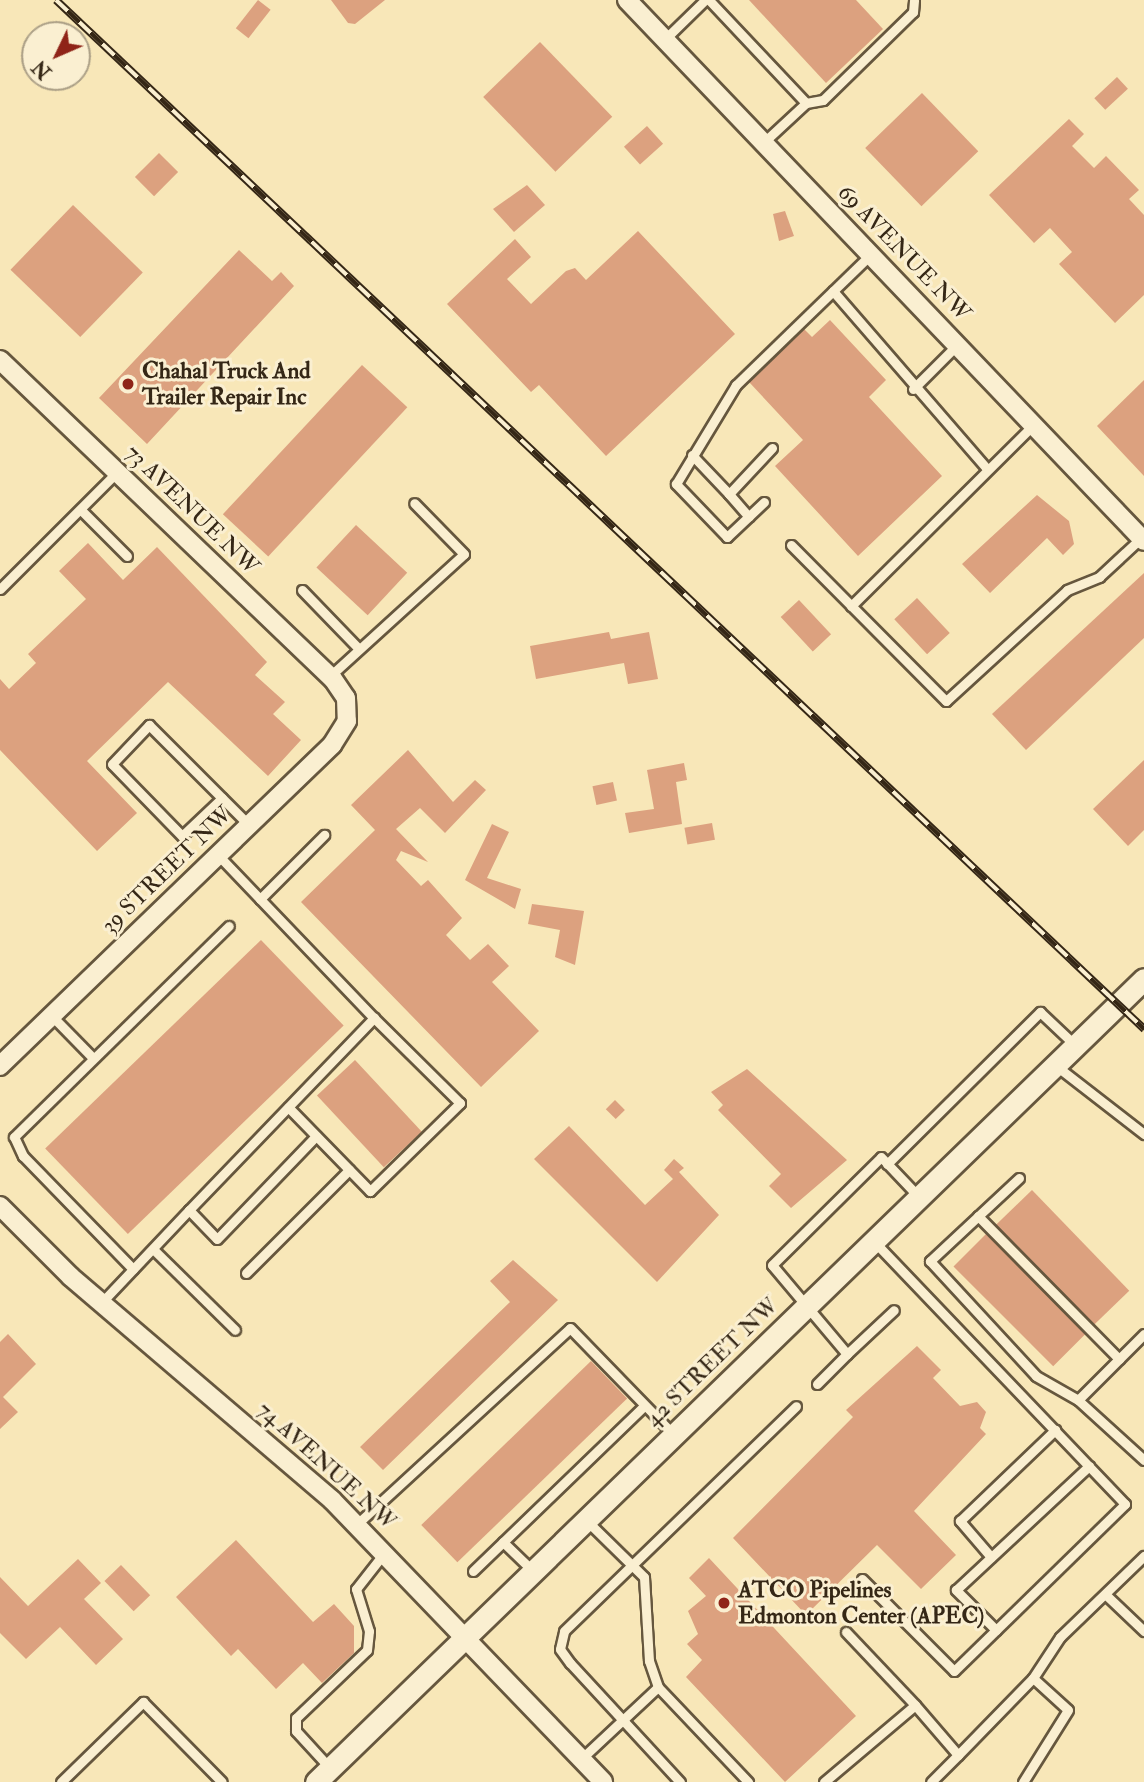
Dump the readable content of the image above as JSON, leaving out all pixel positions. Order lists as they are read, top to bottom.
{
  "streets": {
    "street": [
      "69 AVENUE NW",
      "73 AVENUE NW",
      "39 STREET NW",
      "42 STREET NW",
      "74 AVENUE NW"
    ]
  },
  "crossings": [
    ["73 AVENUE NW", "39 STREET NW"],
    ["42 STREET NW", "74 AVENUE NW"]
  ],
  "places": ["Chahal Truck And Trailer Repair Inc", "ATCO Pipelines Edmonton Center (APEC)"],
  "north": "bottom left"
}
